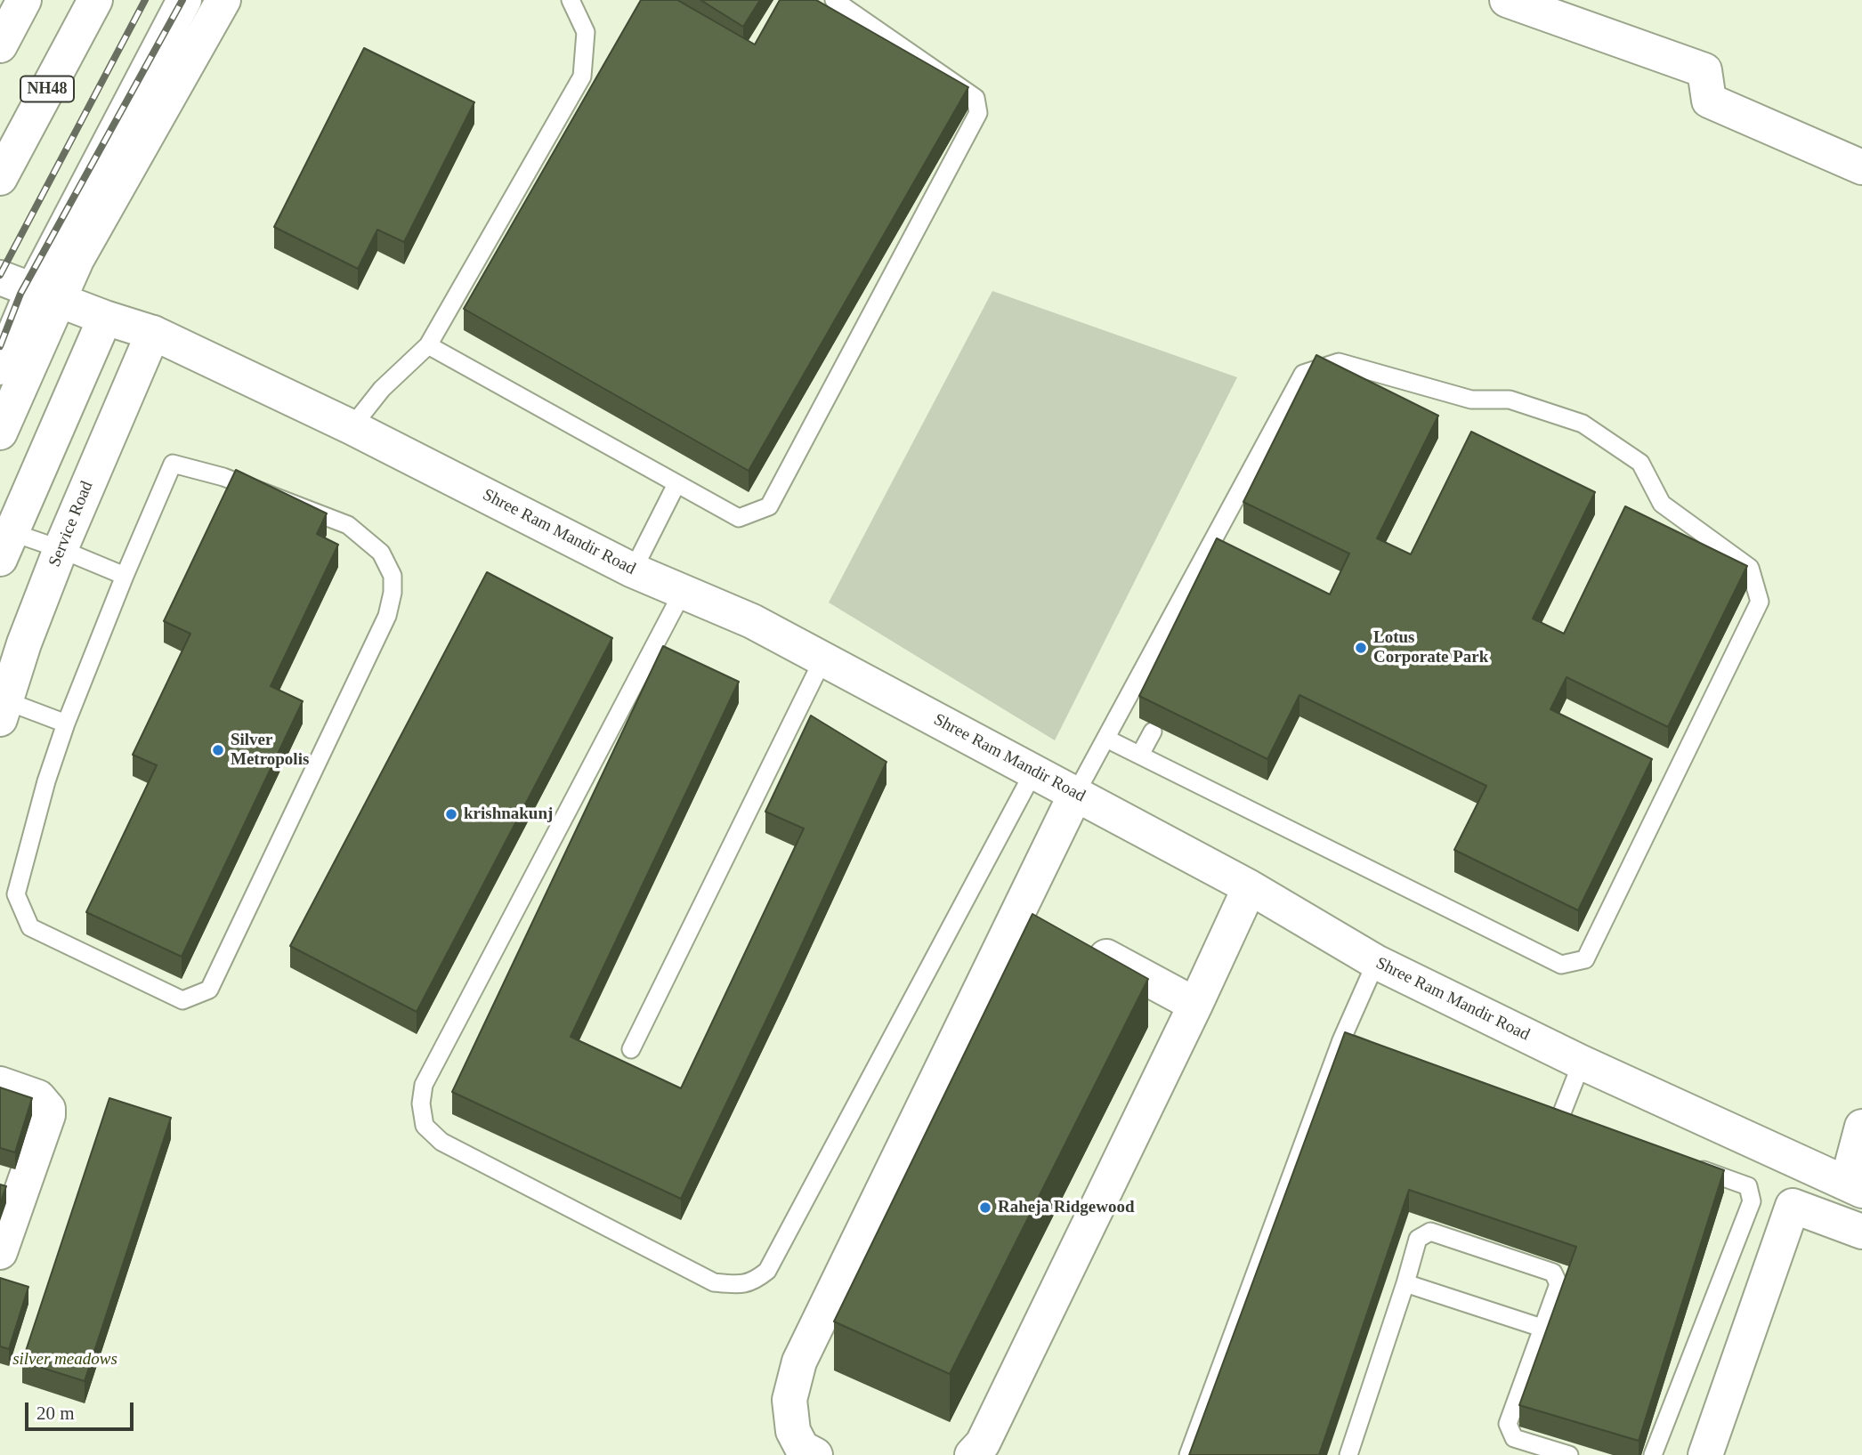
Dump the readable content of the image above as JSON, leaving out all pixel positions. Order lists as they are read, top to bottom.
{
  "streets": {
    "main road": ["NH48", "Service Road", "Shree Ram Mandir Road"]
  },
  "crossings": [
    ["Service Road", "Shree Ram Mandir Road"]
  ],
  "parks": ["silver meadows"],
  "places": [
    "Lotus Corporate Park",
    "Silver Metropolis",
    "krishnakunj",
    "Raheja Ridgewood"
  ],
  "scale_bar": "20 m"
}
